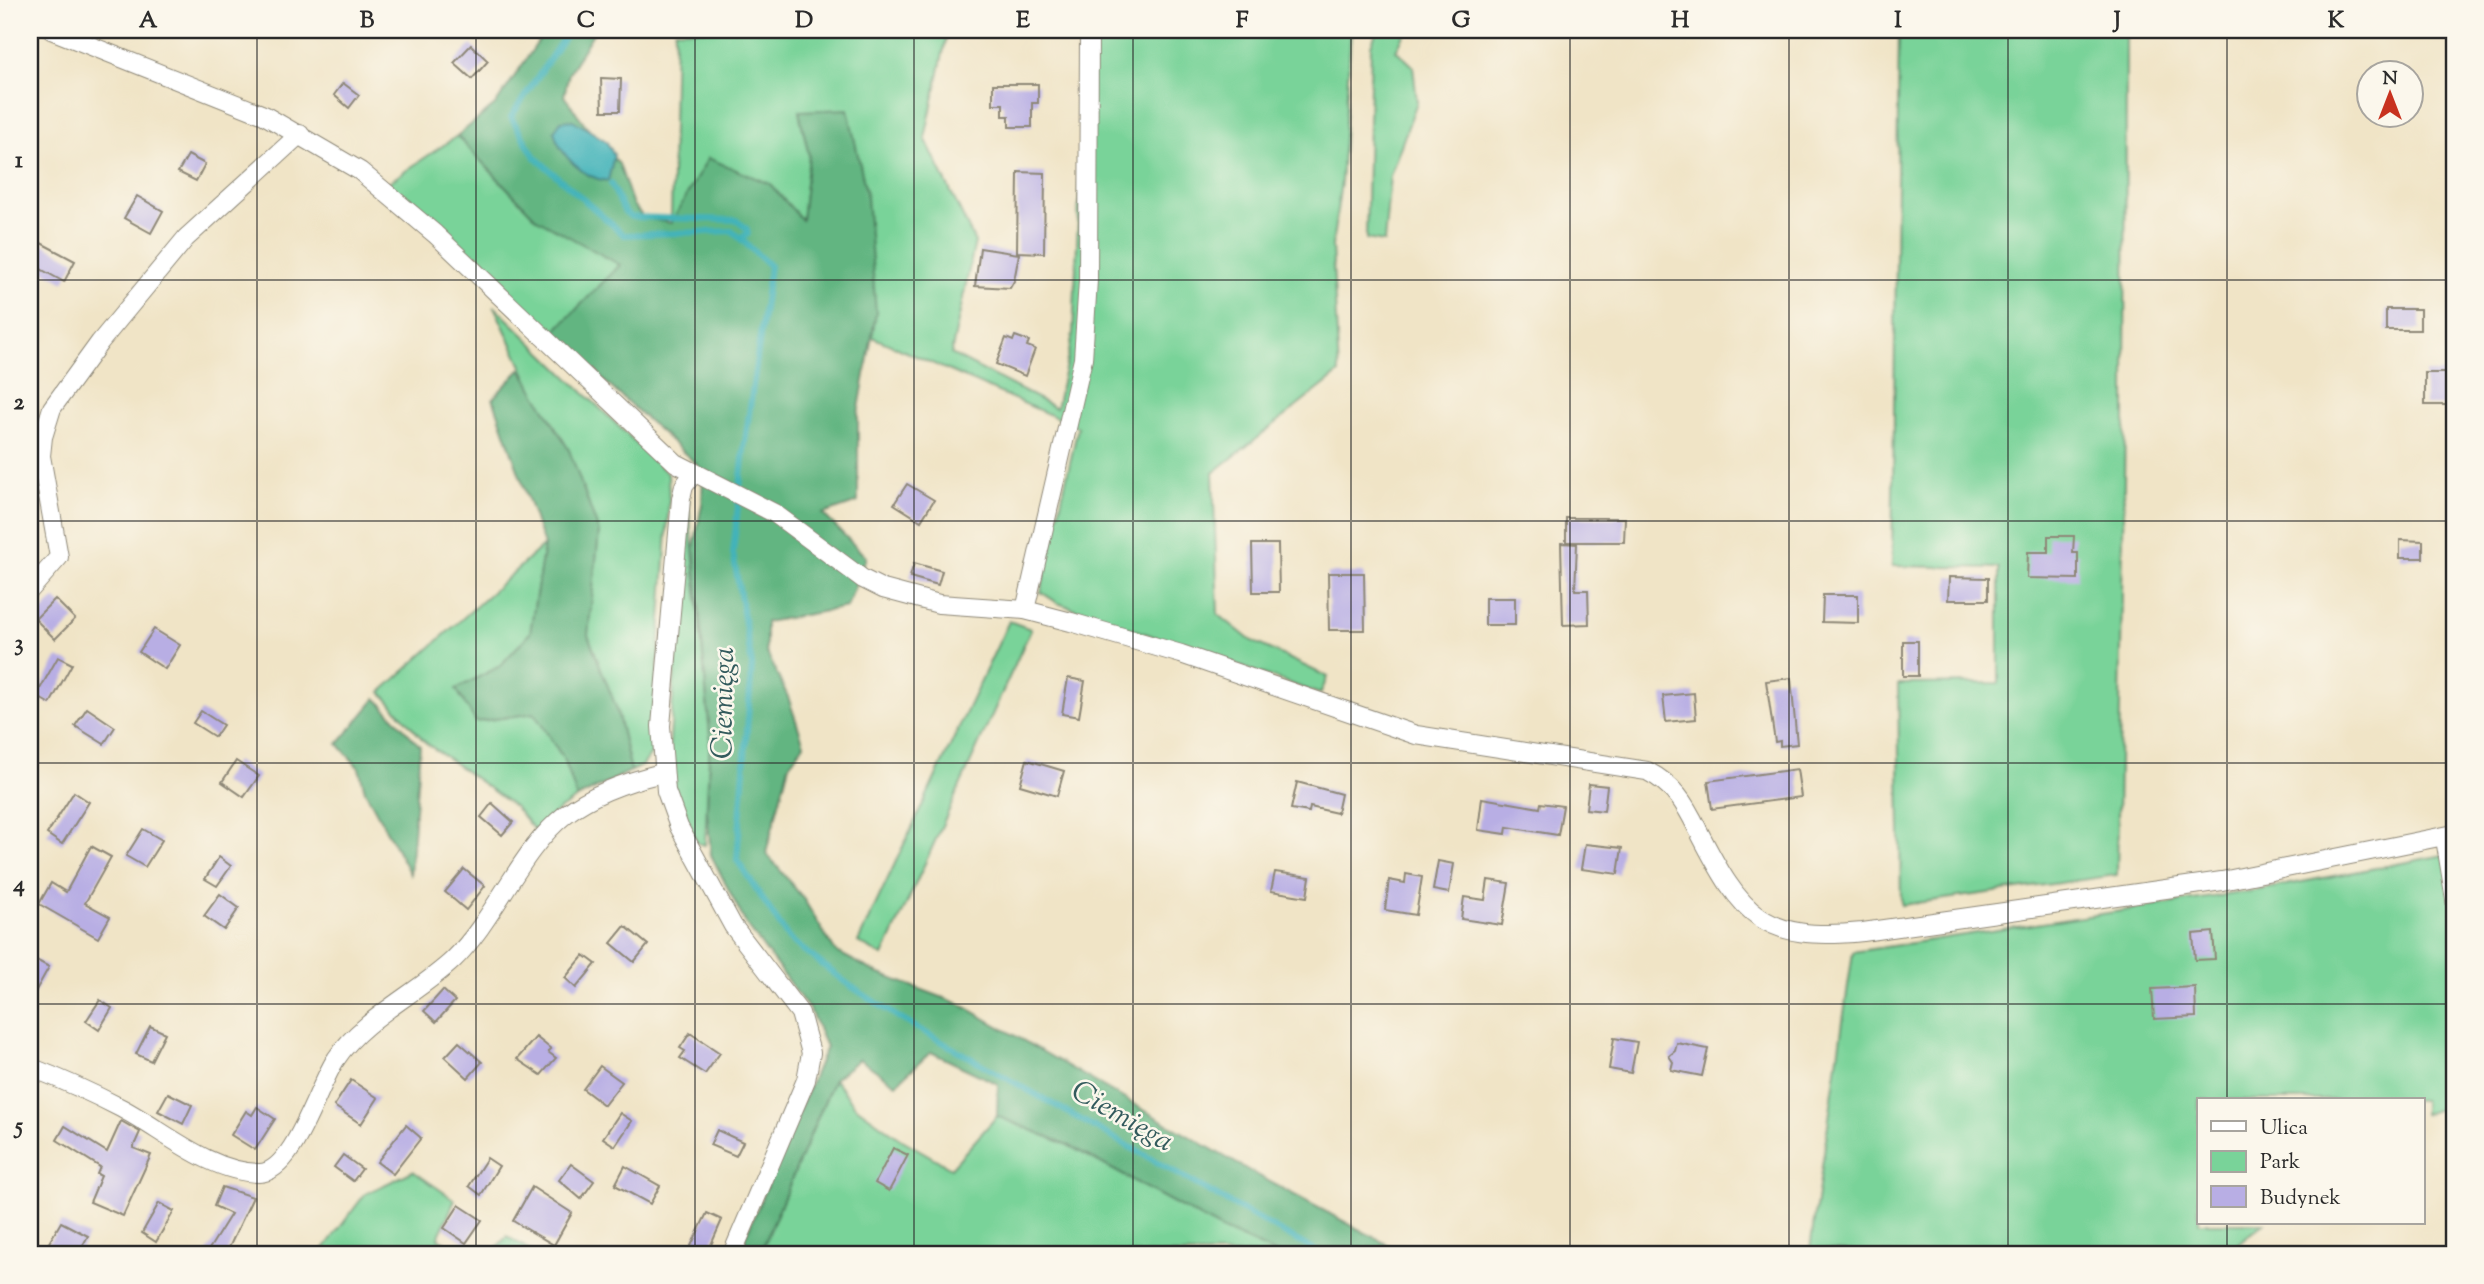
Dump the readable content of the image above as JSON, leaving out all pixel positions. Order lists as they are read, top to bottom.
{
  "water": ["Ciemięga"],
  "legend": ["Ulica", "Park", "Budynek"],
  "north": "top",
  "grid": {
    "columns": [
      "A",
      "B",
      "C",
      "D",
      "E",
      "F",
      "G",
      "H",
      "I",
      "J",
      "K"
    ],
    "rows": [
      "1",
      "2",
      "3",
      "4",
      "5"
    ]
  }
}
